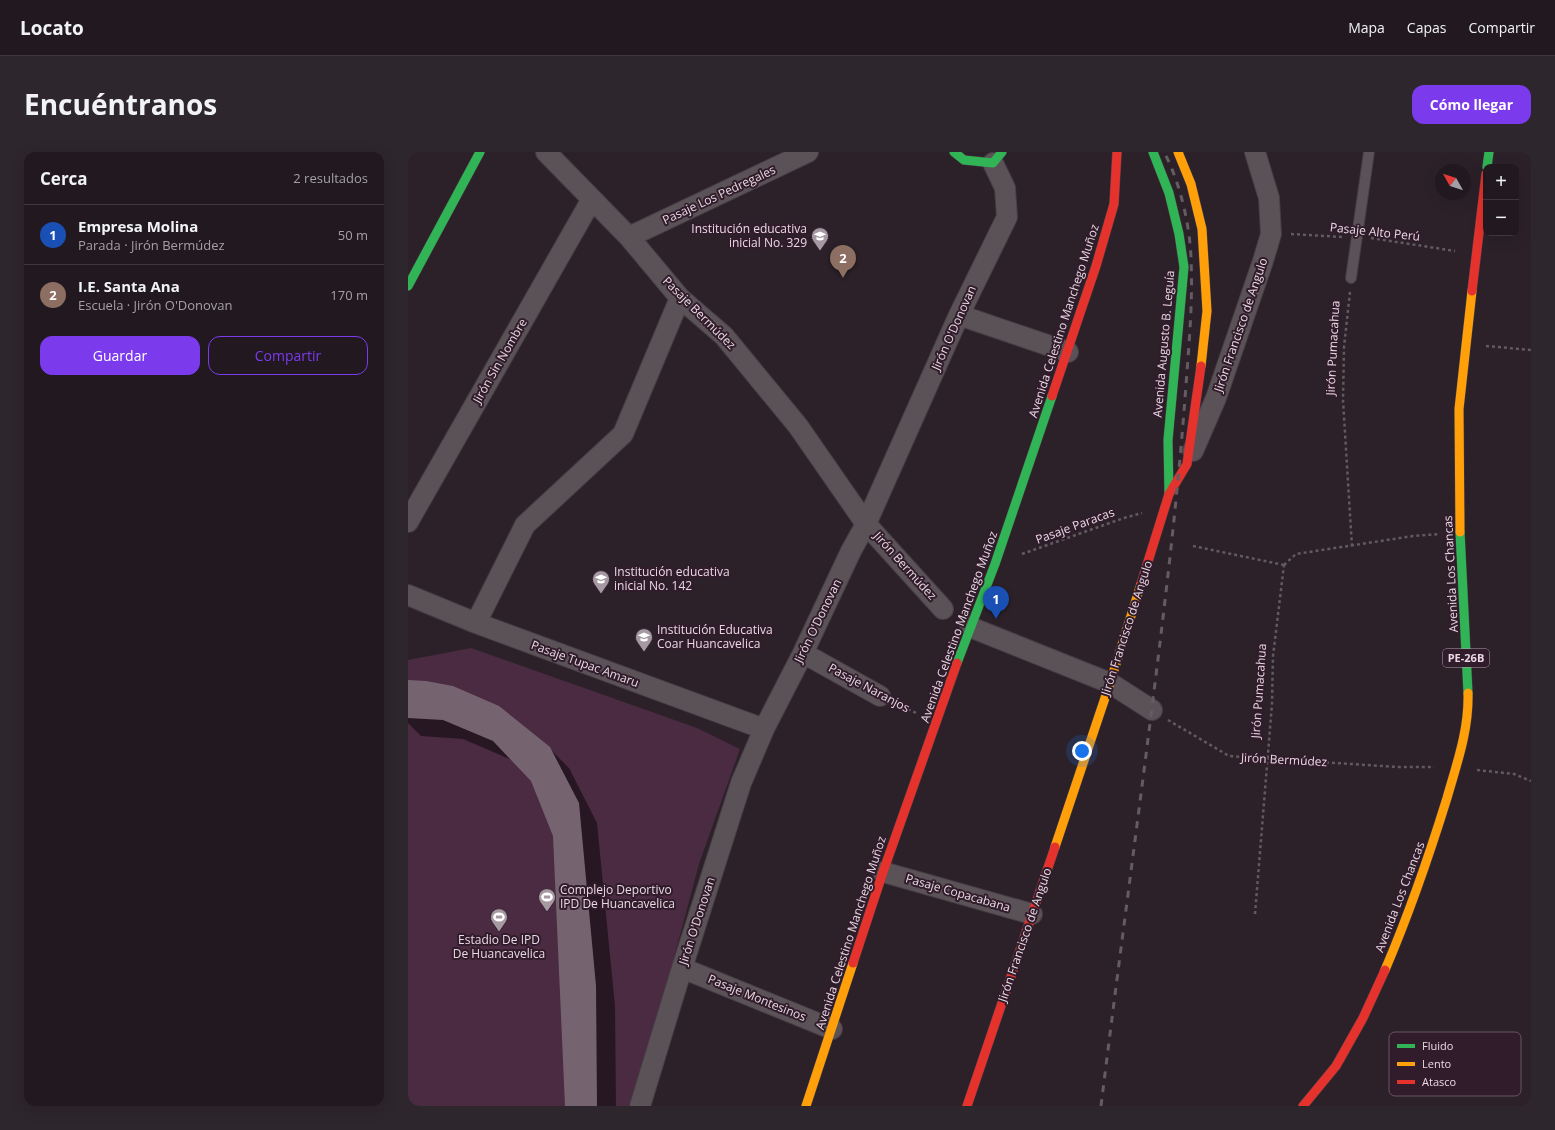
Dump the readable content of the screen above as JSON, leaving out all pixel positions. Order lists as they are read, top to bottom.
{
  "streets": {
    "main road": [
      "Avenida Celestino Manchego Muñoz",
      "Jirón Francisco de Angulo",
      "Avenida Augusto B. Leguía",
      "Avenida Los Chancas",
      "PE-26B"
    ],
    "street": [
      "Pasaje Los Pedregales",
      "Pasaje Bermúdez",
      "Jirón O'Donovan",
      "Jirón Sin Nombre",
      "Jirón Bermúdez",
      "Pasaje Tupac Amaru",
      "Pasaje Naranjos",
      "Pasaje Copacabana",
      "Pasaje Montesinos"
    ],
    "path": ["Pasaje Alto Perú", "Jirón Pumacahua", "Pasaje Paracas"]
  },
  "crossings": [
    ["Pasaje Los Pedregales", "Pasaje Bermúdez"],
    ["Pasaje Alto Perú", "Jirón Francisco de Angulo"],
    ["Pasaje Alto Perú", "Avenida Los Chancas"],
    ["Pasaje Bermúdez", "Jirón O'Donovan"],
    ["Pasaje Bermúdez", "Jirón Sin Nombre"],
    ["Pasaje Bermúdez", "Jirón Bermúdez"],
    ["Avenida Celestino Manchego Muñoz", "Pasaje Paracas"],
    ["Avenida Celestino Manchego Muñoz", "Pasaje Naranjos"],
    ["Avenida Celestino Manchego Muñoz", "Pasaje Copacabana"],
    ["Avenida Celestino Manchego Muñoz", "Pasaje Montesinos"],
    ["Jirón Francisco de Angulo", "Avenida Augusto B. Leguía"],
    ["Jirón Francisco de Angulo", "Pasaje Paracas"],
    ["Jirón Francisco de Angulo", "Pasaje Copacabana"],
    ["Jirón O'Donovan", "Jirón Bermúdez"],
    ["Jirón O'Donovan", "Pasaje Tupac Amaru"],
    ["Jirón O'Donovan", "Pasaje Naranjos"],
    ["Jirón O'Donovan", "Pasaje Montesinos"],
    ["Jirón Pumacahua", "Jirón Bermúdez"],
    ["Jirón Bermúdez", "Avenida Los Chancas"]
  ],
  "places": {
    "school or university": ["Institución educativa inicial No. 329", "Institución educativa inicial No. 142", "Institución Educativa Coar Huancavelica"],
    "sports": ["Complejo Deportivo IPD De Huancavelica", "Estadio De IPD De Huancavelica"]
  },
  "legend": ["Fluido", "Lento", "Atasco"],
  "north": "top left",
  "page": {
    "header": "Locato",
    "nav": ["Mapa", "Capas", "Compartir"],
    "title": "Encuéntranos",
    "buttons": [
      "Cómo llegar",
      ["Guardar", "Compartir"]
    ],
    "heading": ["Cerca", "2 resultados"],
    "map_buttons": ["+", "−"],
    "list": [
      {
        "mark": "1",
        "name": "Empresa Molina",
        "note": "Parada · Jirón Bermúdez",
        "value": "50 m"
      },
      {
        "mark": "2",
        "name": "I.E. Santa Ana",
        "note": "Escuela · Jirón O'Donovan",
        "value": "170 m"
      }
    ],
    "pins": ["2", "1"]
  }
}
